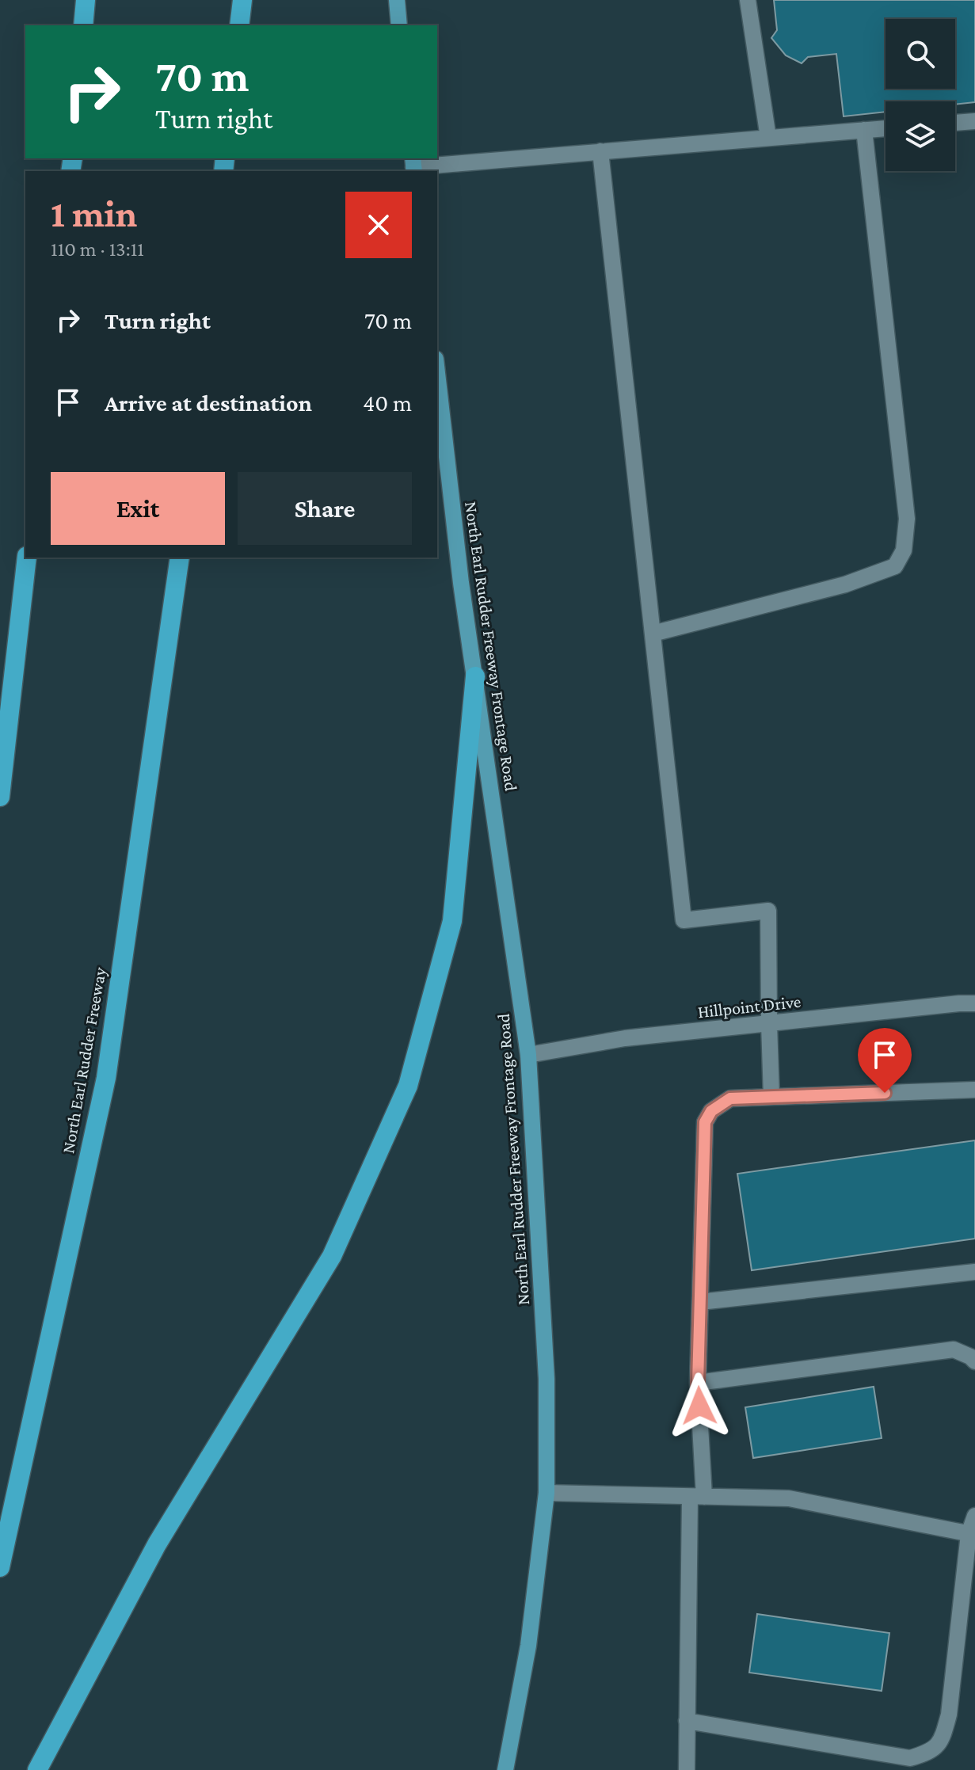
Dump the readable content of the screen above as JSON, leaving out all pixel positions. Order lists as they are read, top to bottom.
{
  "streets": {
    "highway": ["North Earl Rudder Freeway"],
    "main road": ["North Earl Rudder Freeway Frontage Road"],
    "street": ["Hillpoint Drive"]
  },
  "crossings": [
    ["North Earl Rudder Freeway Frontage Road", "Hillpoint Drive"]
  ],
  "page": {
    "turn": ["70 m", "Turn right"],
    "heading": ["1 min", "110 m · 13:11"],
    "list": [
      {
        "name": "Turn right",
        "value": "70 m"
      },
      {
        "name": "Arrive at destination",
        "value": "40 m"
      }
    ],
    "buttons": ["Exit", "Share"]
  }
}
